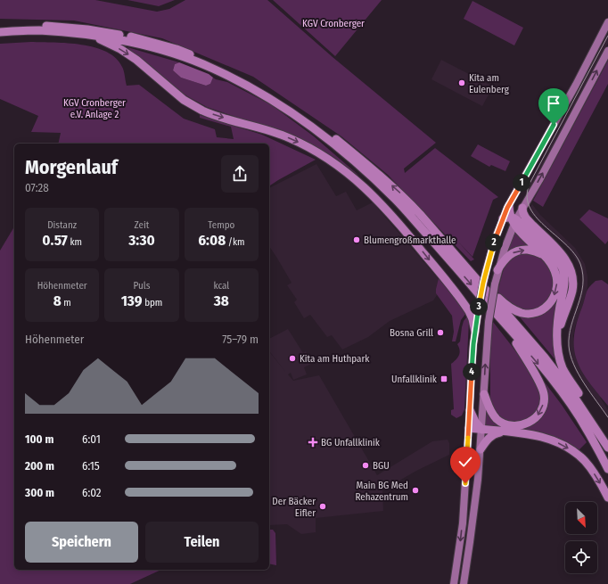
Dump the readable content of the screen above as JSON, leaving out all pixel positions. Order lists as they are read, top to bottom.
{
  "parks": ["KGV Cronberger", "KGV Cronberger e.V. Anlage 2"],
  "places": {
    "other": [
      "Kita am Eulenberg",
      "Blumengroßmarkthalle",
      "Bosna Grill",
      "Kita am Huthpark",
      "BGU",
      "Main BG Med Rehazentrum",
      "Der Bäcker Eifler"
    ],
    "transit": ["Unfallklinik"],
    "health": ["BG Unfallklinik"]
  },
  "north": "bottom right",
  "page": {
    "heading": ["Morgenlauf", "07:28"],
    "pins": [
      "1",
      "2",
      "3",
      "4"
    ],
    "stats": [
      ["Distanz", "0.57 km"],
      ["Zeit", "3:30"],
      ["Tempo", "6:08 /km"],
      ["Höhenmeter", "8 m"],
      ["Puls", "139 bpm"],
      ["kcal", "38"]
    ],
    "chart": ["Höhenmeter", "75–79 m"],
    "list": [
      {
        "name": "100 m",
        "note": "6:01"
      },
      {
        "name": "200 m",
        "note": "6:15"
      },
      {
        "name": "300 m",
        "note": "6:02"
      }
    ],
    "buttons": ["Speichern", "Teilen"]
  }
}
